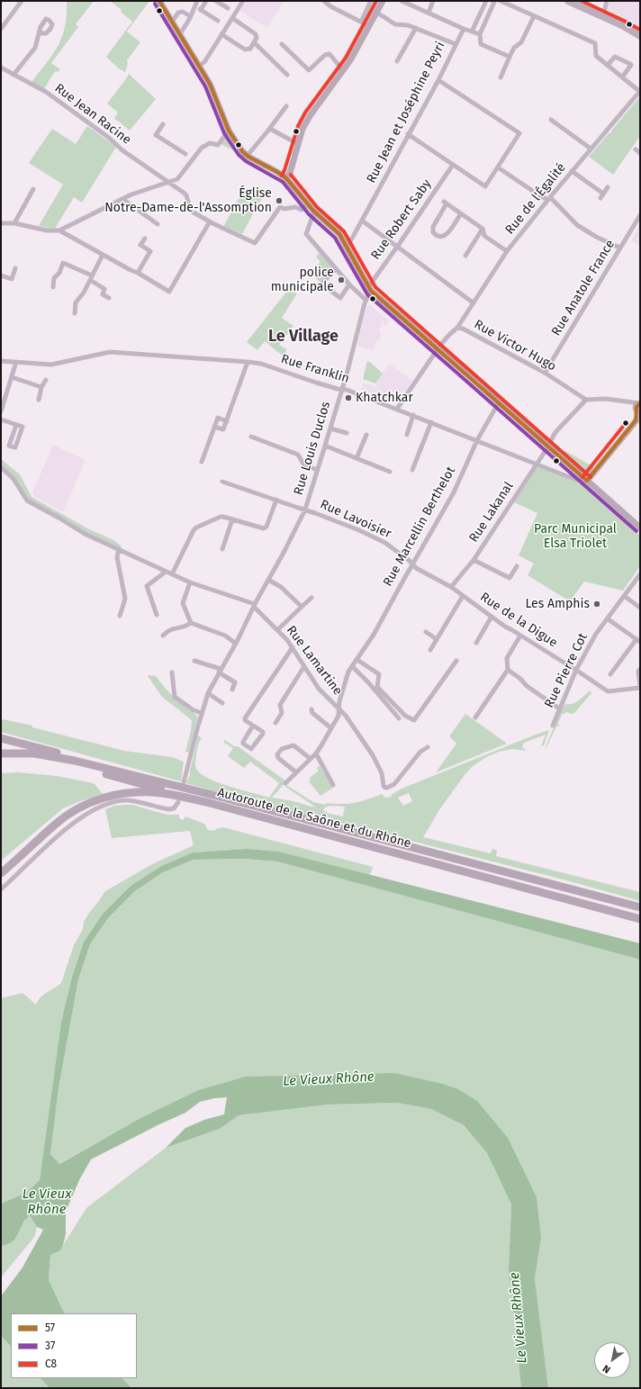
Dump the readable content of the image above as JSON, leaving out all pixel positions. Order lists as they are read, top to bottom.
{
  "streets": {
    "highway": ["Autoroute de la Saône et du Rhône"],
    "street": [
      "Rue Jean et Joséphine Peyri",
      "Rue Jean Racine",
      "Rue de l'Égalité",
      "Rue Robert Saby",
      "Rue Anatole France",
      "Rue Victor Hugo",
      "Rue Franklin",
      "Rue Louis Duclos",
      "Rue Lakanal",
      "Rue Lavoisier",
      "Rue Marcellin Berthelot",
      "Rue de la Digue",
      "Rue Lamartine",
      "Rue Pierre Cot"
    ]
  },
  "crossings": [
    ["Rue de l'Égalité", "Rue Victor Hugo"],
    ["Rue Robert Saby", "Rue Louis Duclos"],
    ["Rue Anatole France", "Rue Victor Hugo"],
    ["Rue Victor Hugo", "Rue Franklin"],
    ["Rue Victor Hugo", "Rue Lakanal"],
    ["Rue Franklin", "Rue Louis Duclos"],
    ["Rue Franklin", "Rue Lakanal"],
    ["Rue Franklin", "Rue Marcellin Berthelot"],
    ["Rue Louis Duclos", "Rue Lavoisier"],
    ["Rue Louis Duclos", "Rue Lamartine"],
    ["Rue Lakanal", "Rue Lavoisier"],
    ["Rue Lakanal", "Rue de la Digue"],
    ["Rue Lavoisier", "Rue Marcellin Berthelot"],
    ["Rue Lavoisier", "Rue de la Digue"],
    ["Rue Marcellin Berthelot", "Rue Lamartine"],
    ["Rue de la Digue", "Rue Pierre Cot"]
  ],
  "districts": ["Le Village"],
  "water": ["Le Vieux Rhône"],
  "parks": ["Parc Municipal Elsa Triolet"],
  "places": [
    "Église Notre-Dame-de-l'Assomption",
    "police municipale",
    "Khatchkar",
    "Les Amphis"
  ],
  "lines": ["transit line 57", "transit line C8", "transit line 37"],
  "legend": ["57", "37", "C8"],
  "north": "bottom left"
}
